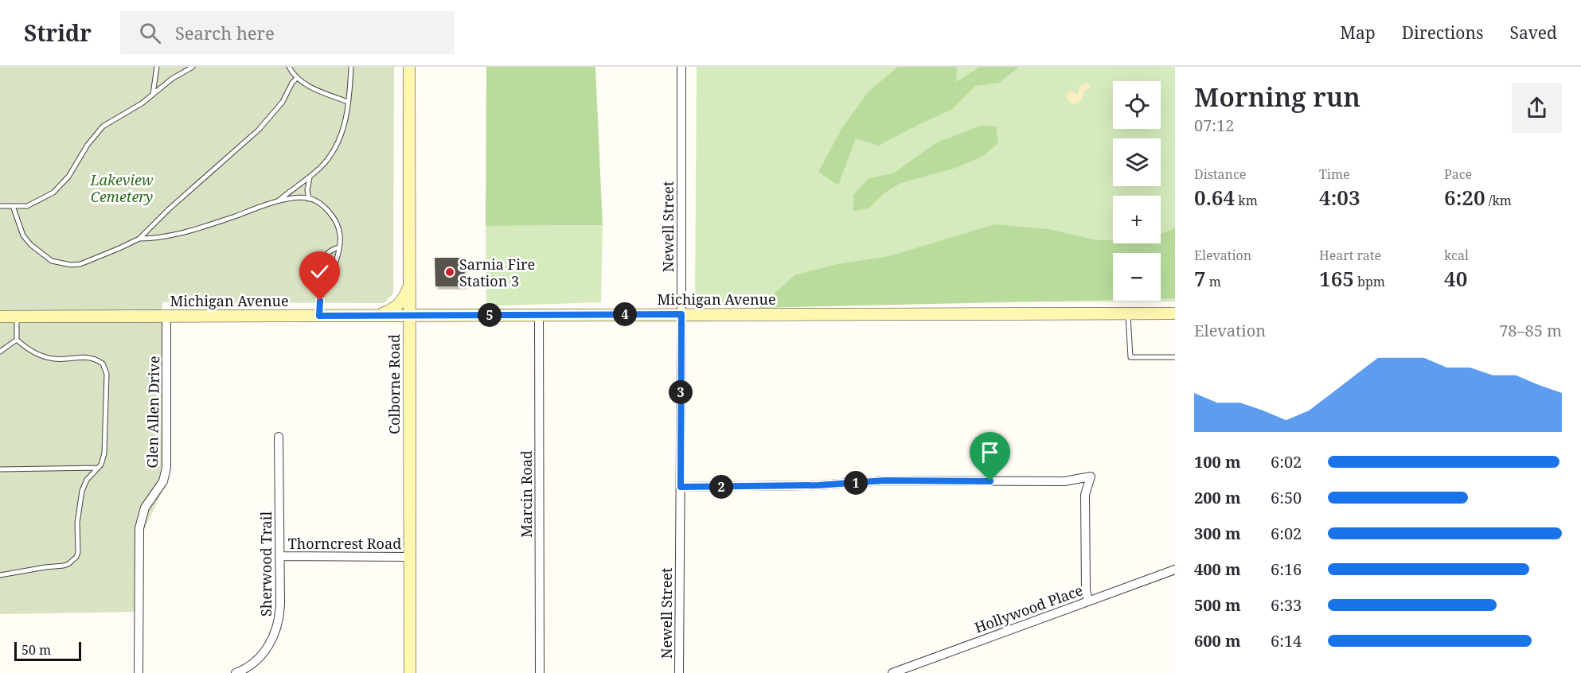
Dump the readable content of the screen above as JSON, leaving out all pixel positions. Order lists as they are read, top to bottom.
{
  "streets": {
    "main road": ["Michigan Avenue", "Colborne Road"],
    "street": [
      "Newell Street",
      "Glen Allen Drive",
      "Marcin Road",
      "Thorncrest Road",
      "Sherwood Trail",
      "Hollywood Place"
    ]
  },
  "crossings": [
    ["Newell Street", "Michigan Avenue"],
    ["Michigan Avenue", "Colborne Road"],
    ["Michigan Avenue", "Glen Allen Drive"],
    ["Michigan Avenue", "Marcin Road"],
    ["Colborne Road", "Thorncrest Road"],
    ["Thorncrest Road", "Sherwood Trail"]
  ],
  "parks": ["Lakeview Cemetery"],
  "places": ["Sarnia Fire Station 3"],
  "scale_bar": "50 m",
  "page": {
    "header": "Stridr",
    "search": "Search here",
    "nav": ["Map", "Directions", "Saved"],
    "heading": ["Morning run", "07:12"],
    "map_buttons": ["+", "−"],
    "stats": [
      ["Distance", "0.64 km"],
      ["Time", "4:03"],
      ["Pace", "6:20 /km"],
      ["Elevation", "7 m"],
      ["Heart rate", "165 bpm"],
      ["kcal", "40"]
    ],
    "pins": [
      "4",
      "5",
      "3",
      "1",
      "2"
    ],
    "chart": ["Elevation", "78–85 m"],
    "list": [
      {
        "name": "100 m",
        "note": "6:02"
      },
      {
        "name": "200 m",
        "note": "6:50"
      },
      {
        "name": "300 m",
        "note": "6:02"
      },
      {
        "name": "400 m",
        "note": "6:16"
      },
      {
        "name": "500 m",
        "note": "6:33"
      },
      {
        "name": "600 m",
        "note": "6:14"
      }
    ],
    "scale": "50 m"
  }
}
